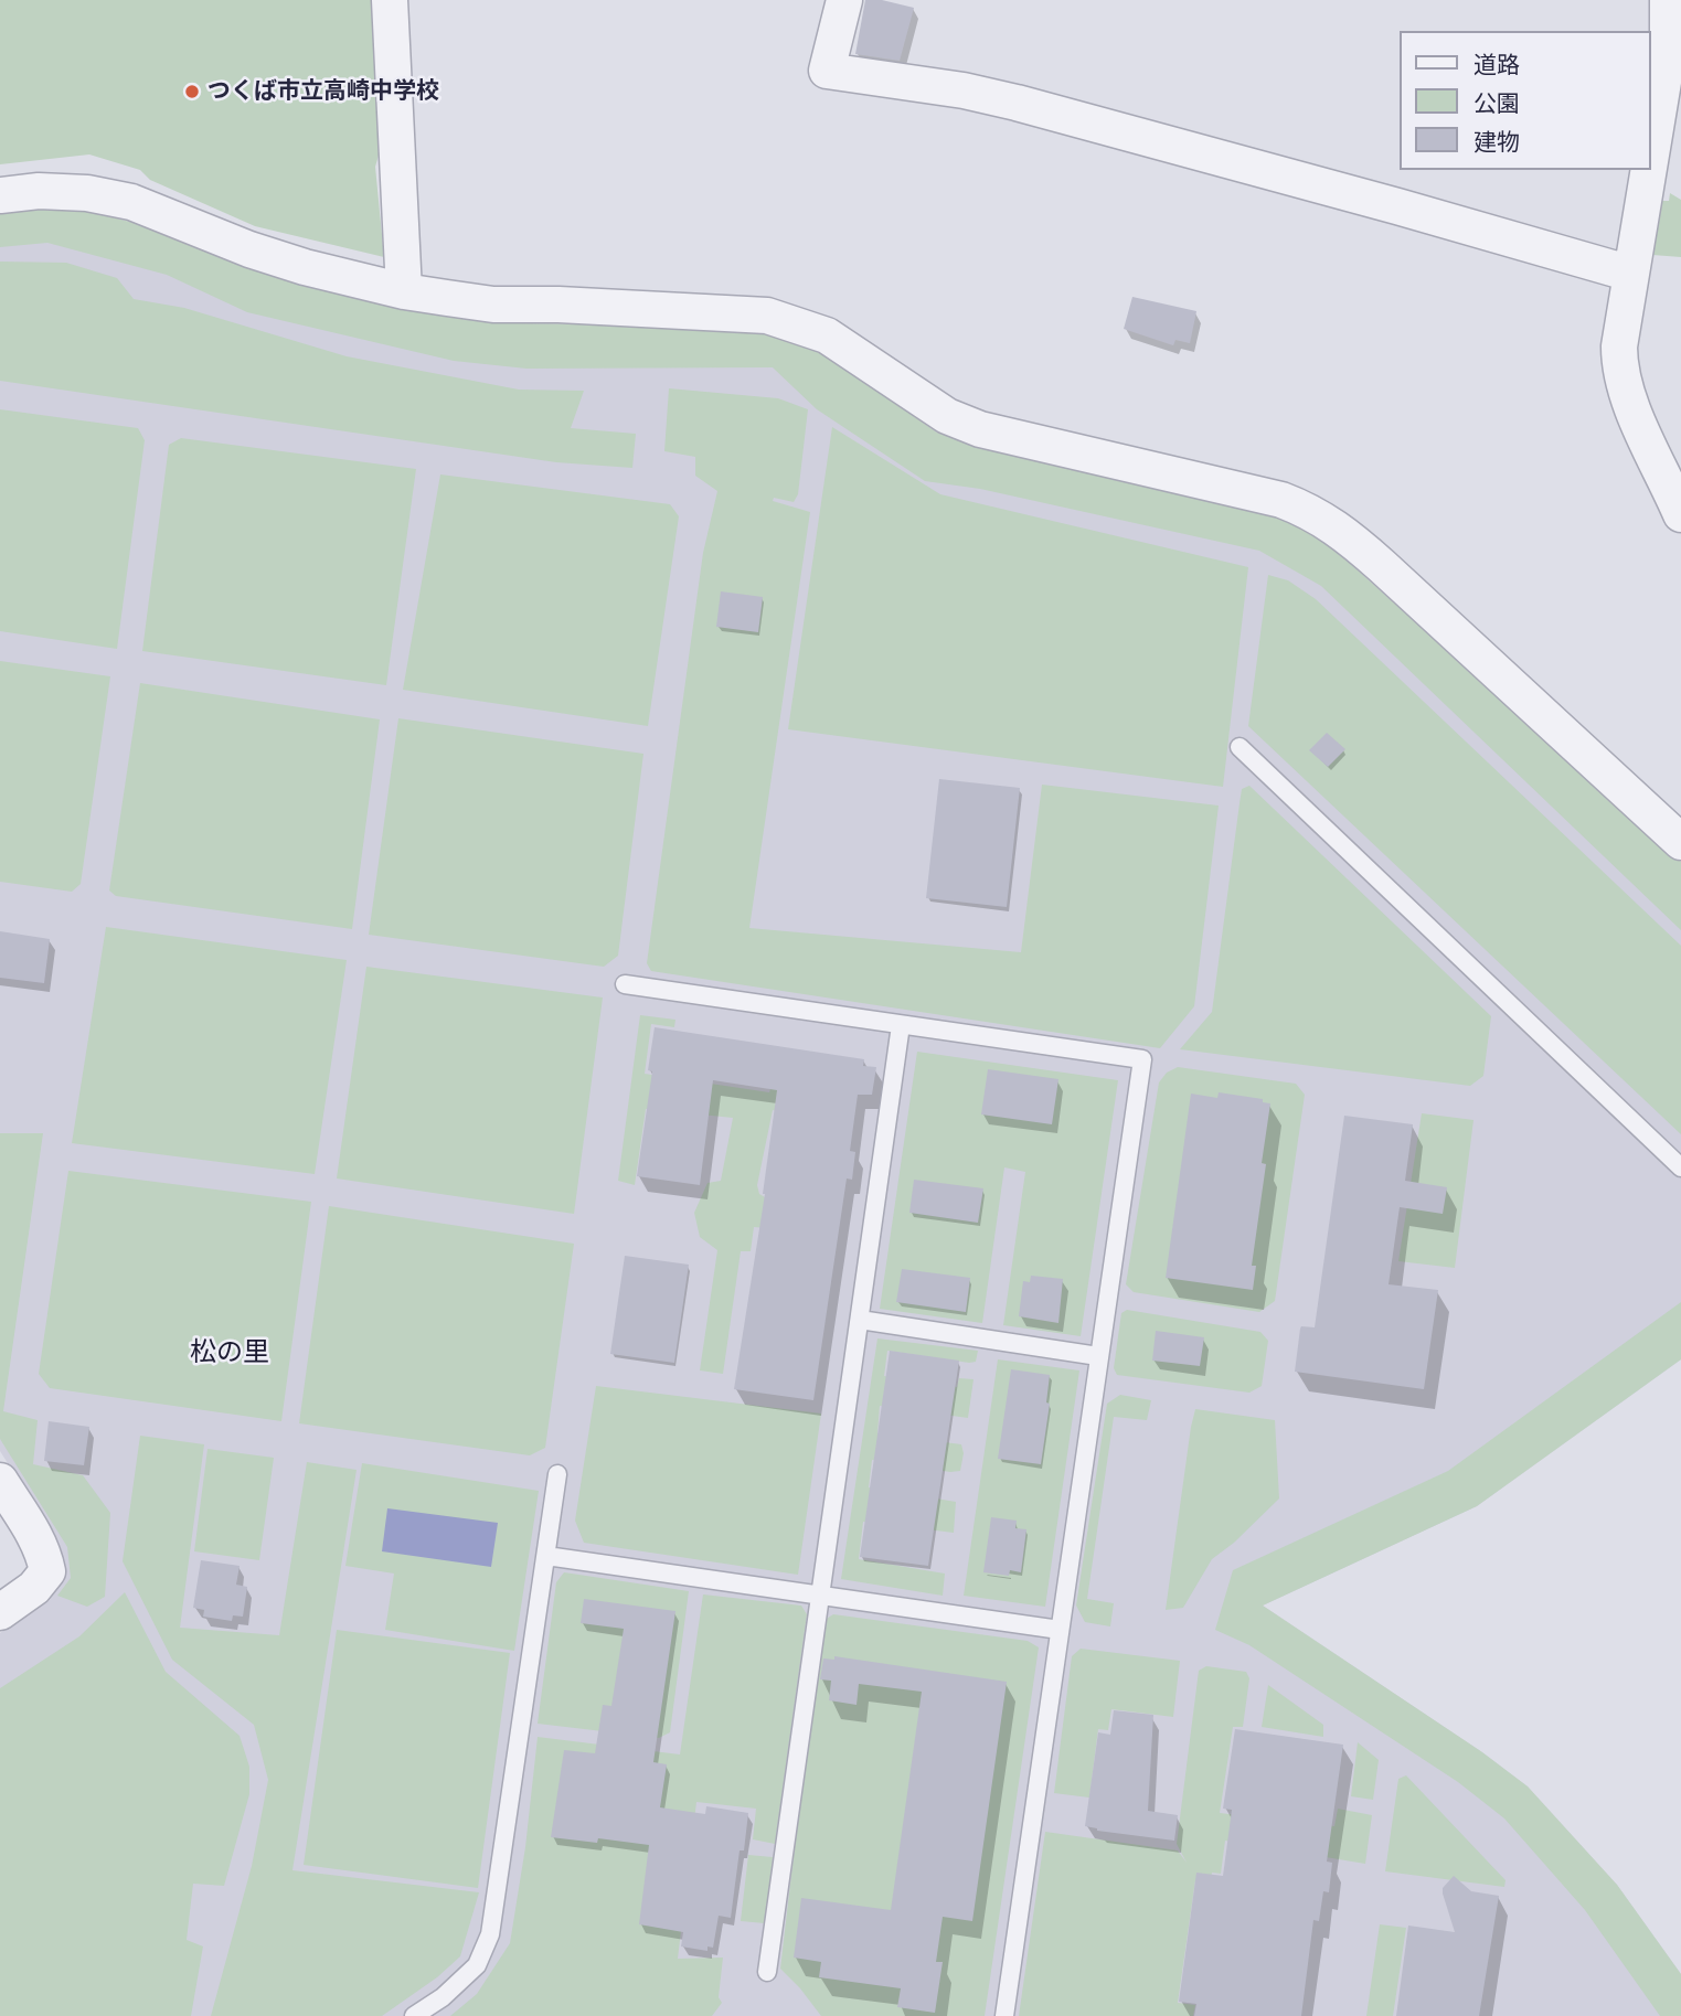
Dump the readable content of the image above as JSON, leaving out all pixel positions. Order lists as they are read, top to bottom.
{
  "districts": ["松の里"],
  "places": ["つくば市立高崎中学校"],
  "legend": ["道路", "公園", "建物"]
}
